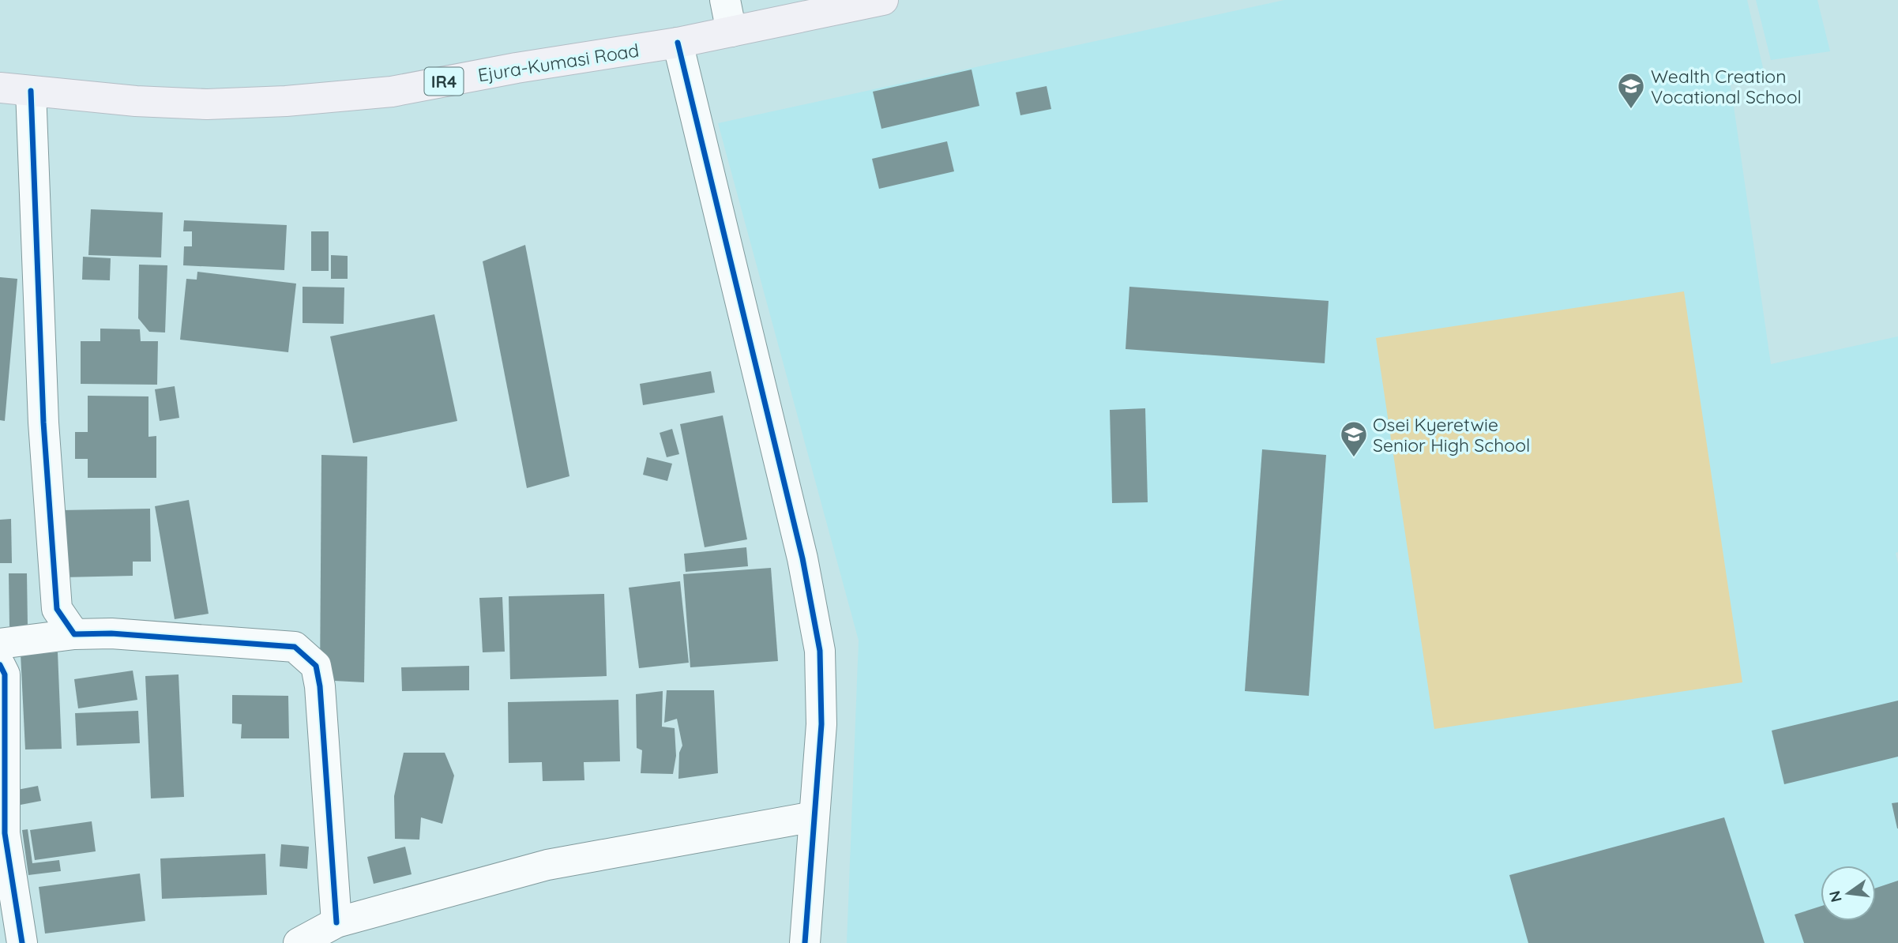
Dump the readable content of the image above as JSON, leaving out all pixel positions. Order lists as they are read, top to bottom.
{
  "streets": {
    "main road": ["Ejura-Kumasi Road", "IR4"]
  },
  "places": {
    "school or university": ["Wealth Creation Vocational School", "Osei Kyeretwie Senior High School"]
  },
  "north": "left"
}
